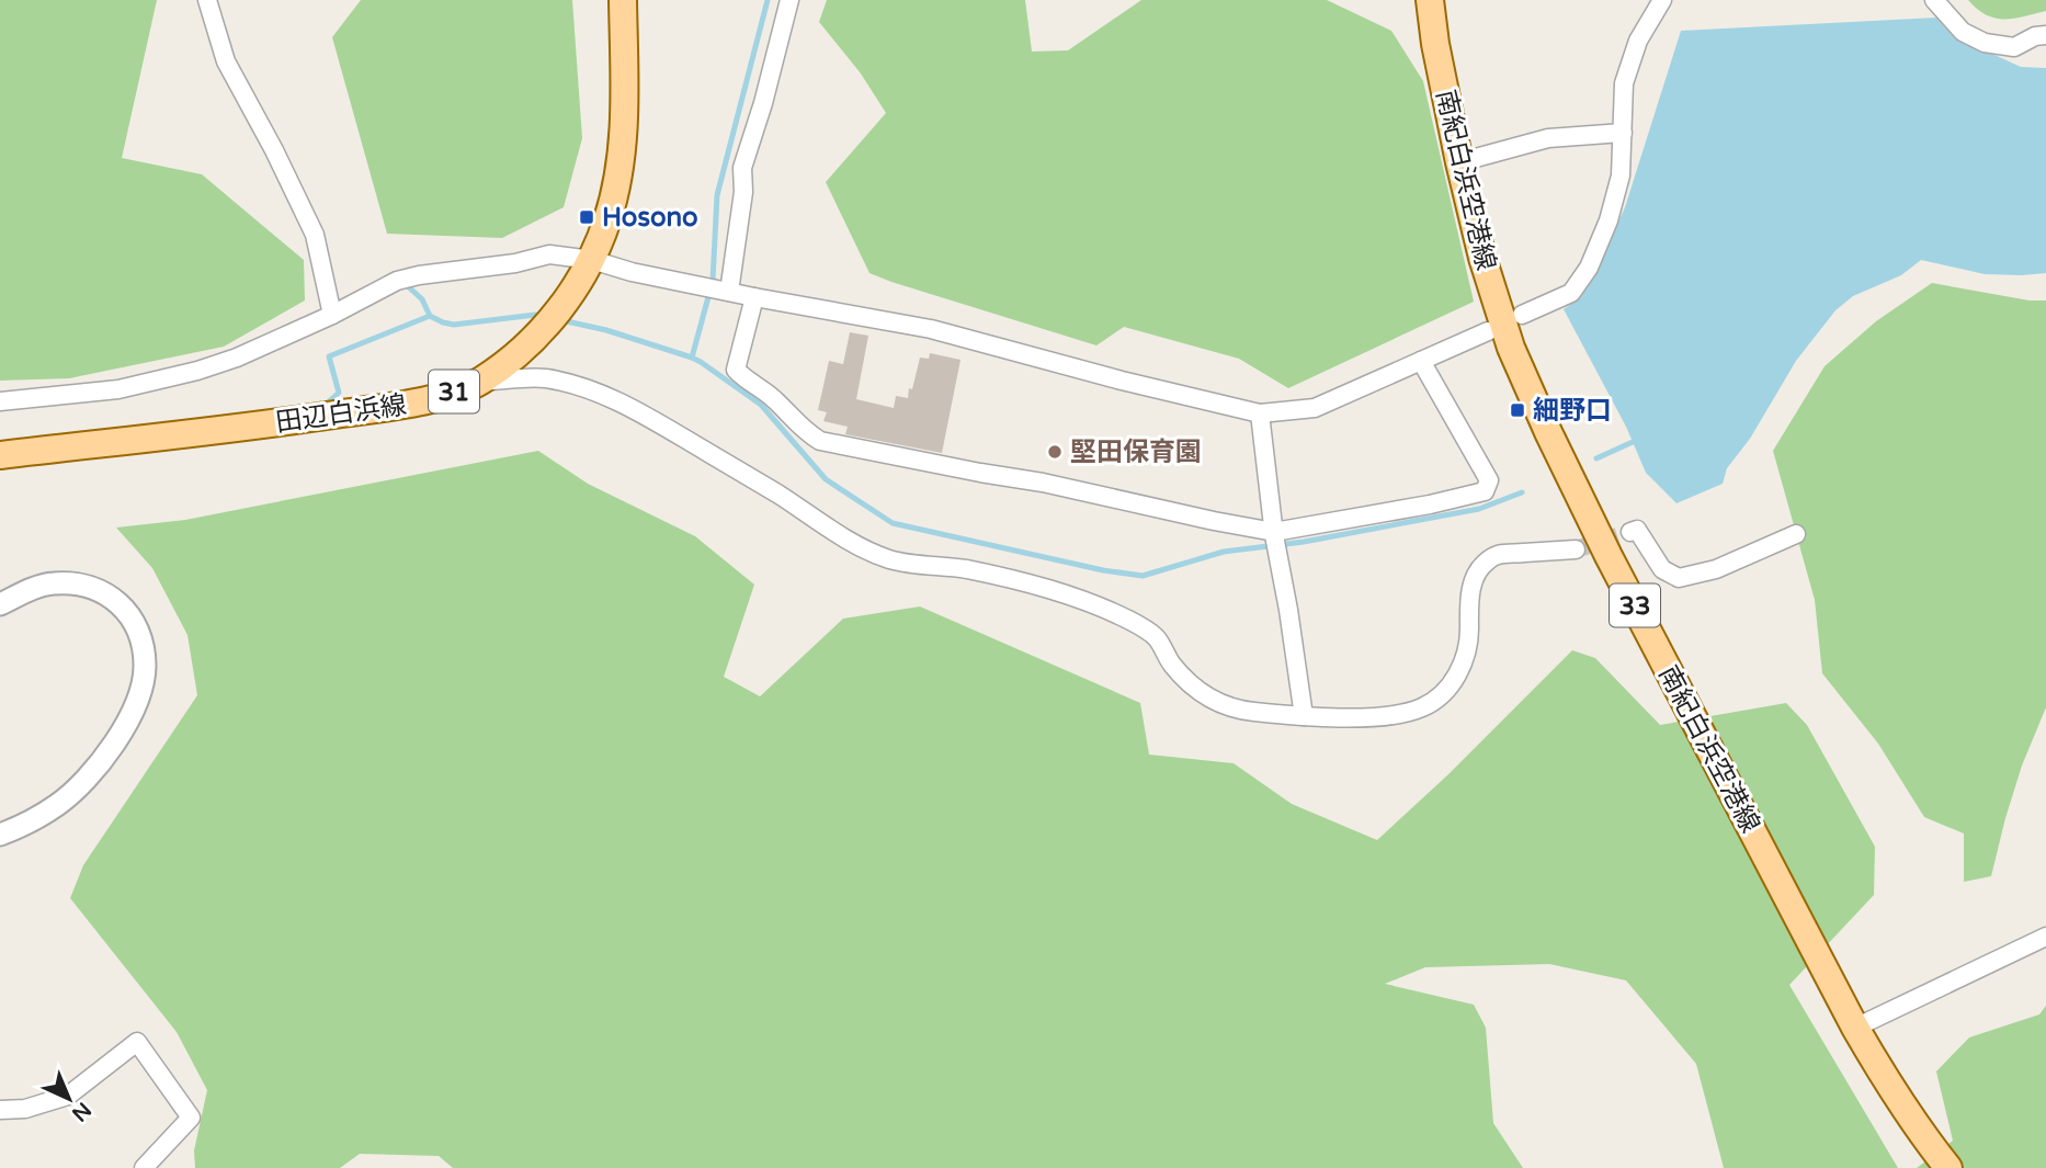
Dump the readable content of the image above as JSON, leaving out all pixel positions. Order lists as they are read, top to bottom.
{
  "streets": {
    "main road": [
      "南紀白浜空港線",
      "31",
      "田辺白浜線",
      "33"
    ]
  },
  "places": {
    "transit": ["Hosono", "細野口"],
    "other": ["堅田保育園"]
  },
  "north": "bottom right"
}
